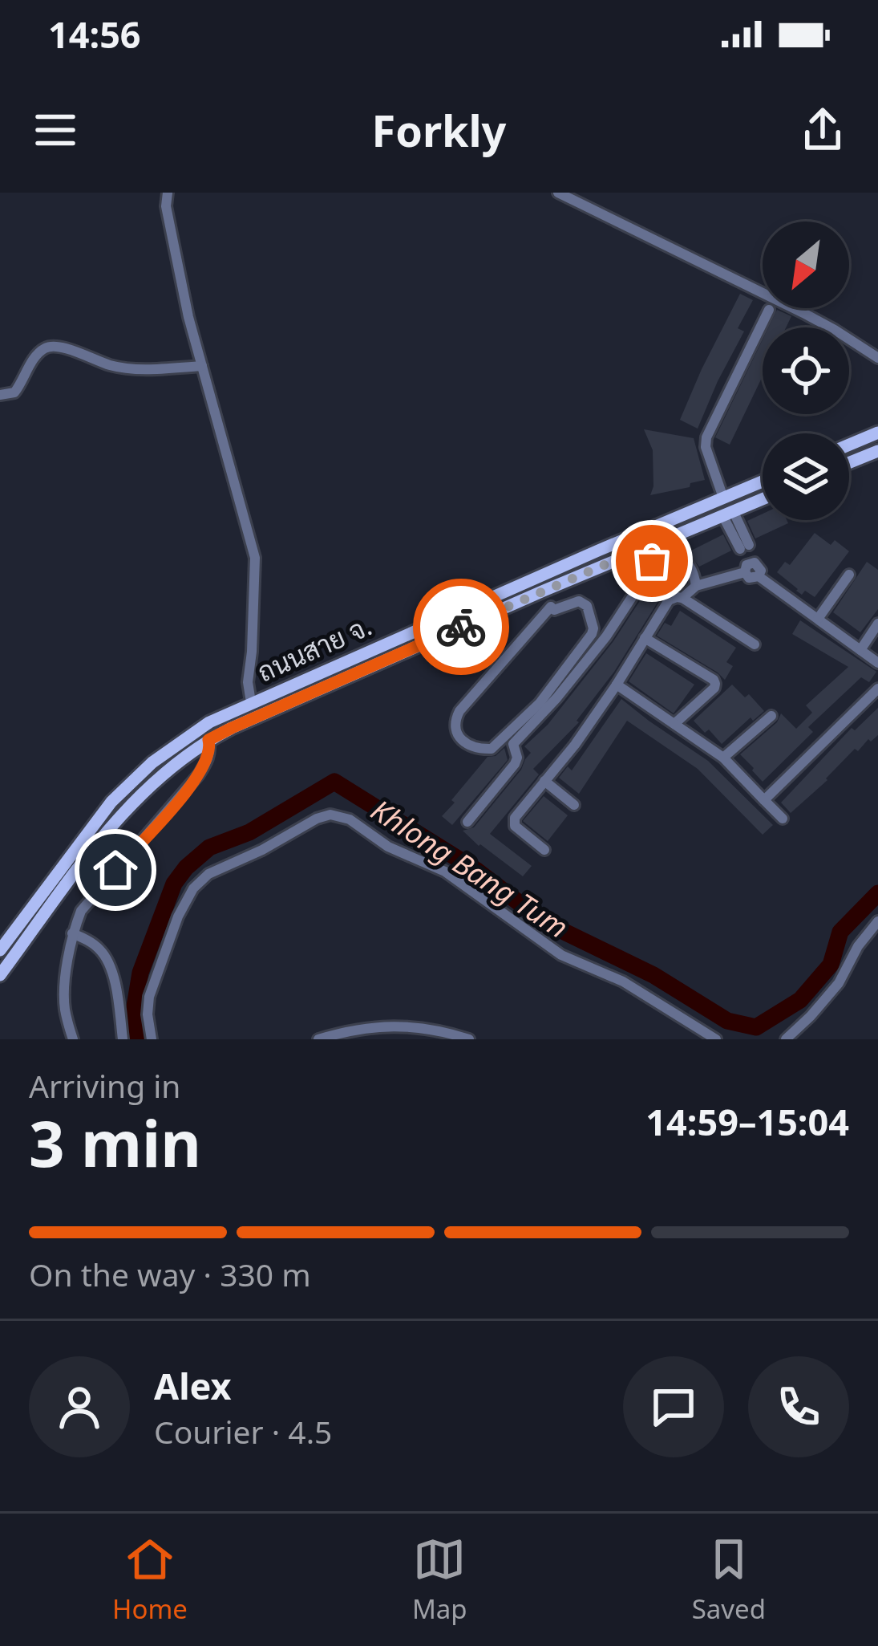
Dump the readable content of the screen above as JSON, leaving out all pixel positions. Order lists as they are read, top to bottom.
{
  "streets": {
    "main road": ["ถนนสาย จ."]
  },
  "water": ["Khlong Bang Tum"],
  "north": "bottom left",
  "page": {
    "status": "14:56",
    "header": "Forkly",
    "heading": ["3 min", "Arriving in", "14:59–15:04"],
    "panel": ["Alex", "Courier · 4.5"],
    "bar": "On the way · 330 m",
    "tabs": ["Home", "Map", "Saved"]
  }
}
